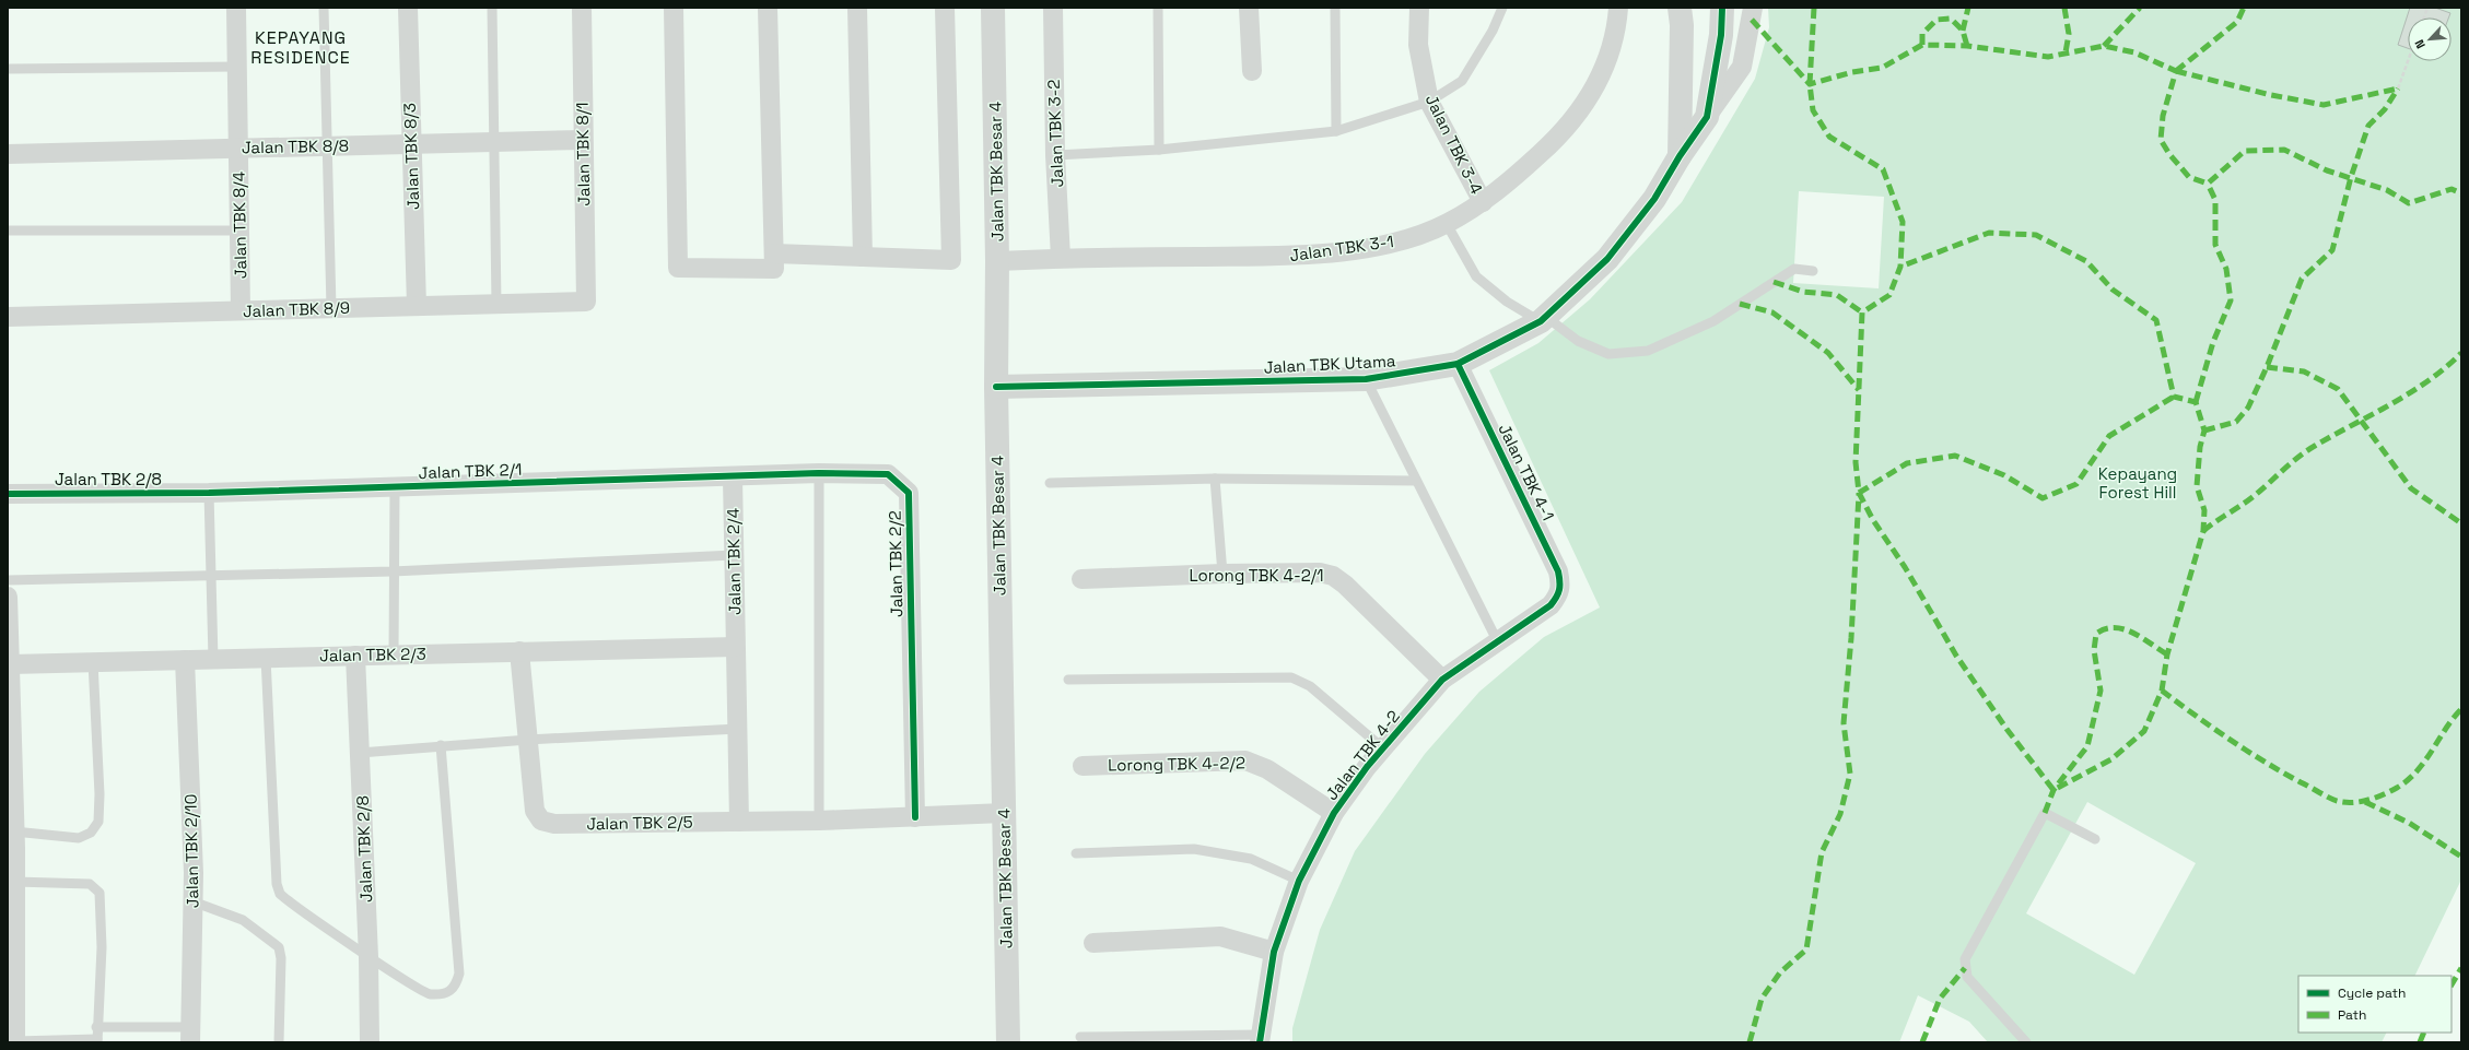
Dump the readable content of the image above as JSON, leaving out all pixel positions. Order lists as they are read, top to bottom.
{
  "streets": {
    "street": [
      "Jalan TBK 3-2",
      "Jalan TBK 3-4",
      "Jalan TBK 8/8",
      "Jalan TBK 8/1",
      "Jalan TBK 8/3",
      "Jalan TBK Besar 4",
      "Jalan TBK 8/4",
      "Jalan TBK 3-1",
      "Jalan TBK 8/9",
      "Jalan TBK Utama",
      "Jalan TBK 2/1",
      "Jalan TBK 4-1",
      "Jalan TBK 2/8",
      "Jalan TBK 2/4",
      "Jalan TBK 2/2",
      "Lorong TBK 4-2/1",
      "Jalan TBK 2/3",
      "Jalan TBK 4-2",
      "Lorong TBK 4-2/2",
      "Jalan TBK 2/5",
      "Jalan TBK 2/10"
    ]
  },
  "crossings": [
    ["Jalan TBK 3-2", "Jalan TBK 3-1"],
    ["Jalan TBK 3-4", "Jalan TBK 3-1"],
    ["Jalan TBK 8/8", "Jalan TBK 8/1"],
    ["Jalan TBK 8/8", "Jalan TBK 8/3"],
    ["Jalan TBK 8/8", "Jalan TBK 8/4"],
    ["Jalan TBK 8/1", "Jalan TBK 8/9"],
    ["Jalan TBK 8/3", "Jalan TBK 8/9"],
    ["Jalan TBK Besar 4", "Jalan TBK 3-1"],
    ["Jalan TBK Besar 4", "Jalan TBK Utama"],
    ["Jalan TBK Besar 4", "Jalan TBK 2/5"],
    ["Jalan TBK 8/4", "Jalan TBK 8/9"],
    ["Jalan TBK Utama", "Jalan TBK 4-1"],
    ["Jalan TBK 2/1", "Jalan TBK 2/8"],
    ["Jalan TBK 2/1", "Jalan TBK 2/4"],
    ["Jalan TBK 2/1", "Jalan TBK 2/2"],
    ["Jalan TBK 4-1", "Jalan TBK 4-2"],
    ["Jalan TBK 2/8", "Jalan TBK 2/3"],
    ["Jalan TBK 2/4", "Jalan TBK 2/2"],
    ["Jalan TBK 2/4", "Jalan TBK 2/3"],
    ["Jalan TBK 2/4", "Jalan TBK 2/5"],
    ["Jalan TBK 2/2", "Jalan TBK 2/5"],
    ["Lorong TBK 4-2/1", "Jalan TBK 4-2"],
    ["Jalan TBK 2/3", "Jalan TBK 2/10"],
    ["Jalan TBK 4-2", "Lorong TBK 4-2/2"]
  ],
  "districts": ["KEPAYANG RESIDENCE"],
  "parks": ["Kepayang Forest Hill"],
  "legend": ["Cycle path", "Path"],
  "north": "bottom left"
}
